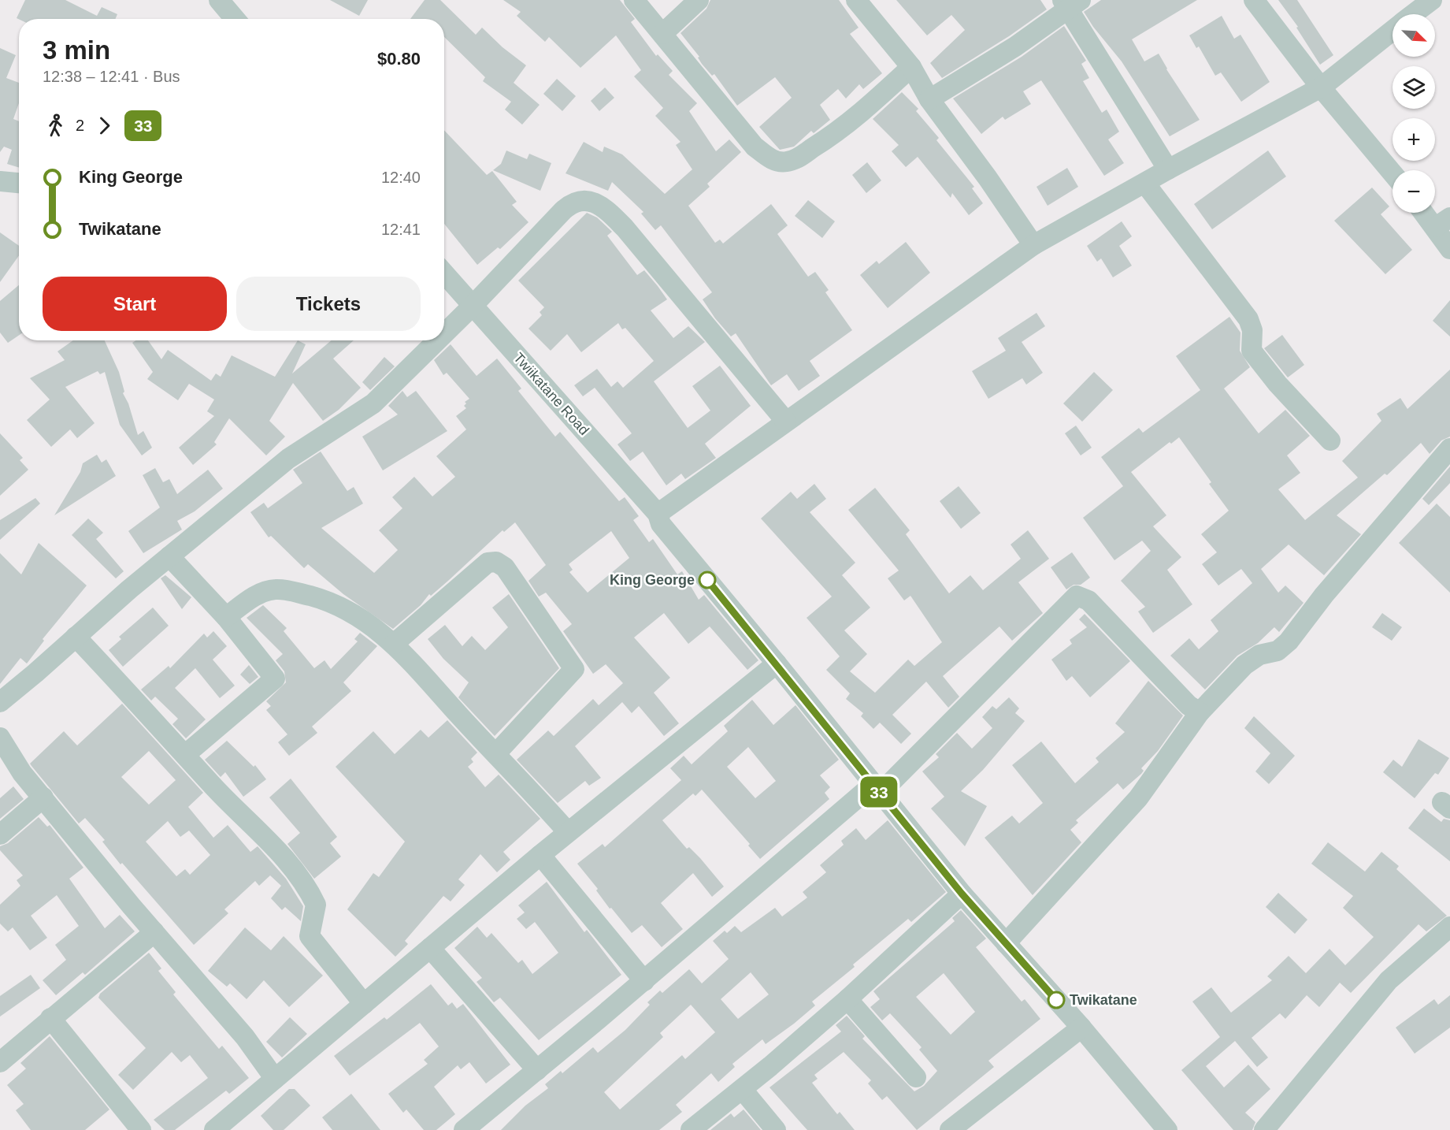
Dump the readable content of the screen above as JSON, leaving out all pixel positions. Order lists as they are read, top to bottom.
{
  "streets": {
    "street": ["Twiikatane Road"]
  },
  "places": ["King George", "Twikatane"],
  "lines": ["bus line 33"],
  "north": "bottom right",
  "page": {
    "on_map": "33",
    "map_buttons": ["+", "−"],
    "heading": ["3 min", "12:38 – 12:41 · Bus", "$0.80"],
    "legs": ["2", "33"],
    "list": [
      {
        "name": "King George",
        "value": "12:40"
      },
      {
        "name": "Twikatane",
        "value": "12:41"
      }
    ],
    "buttons": ["Start", "Tickets"]
  }
}
